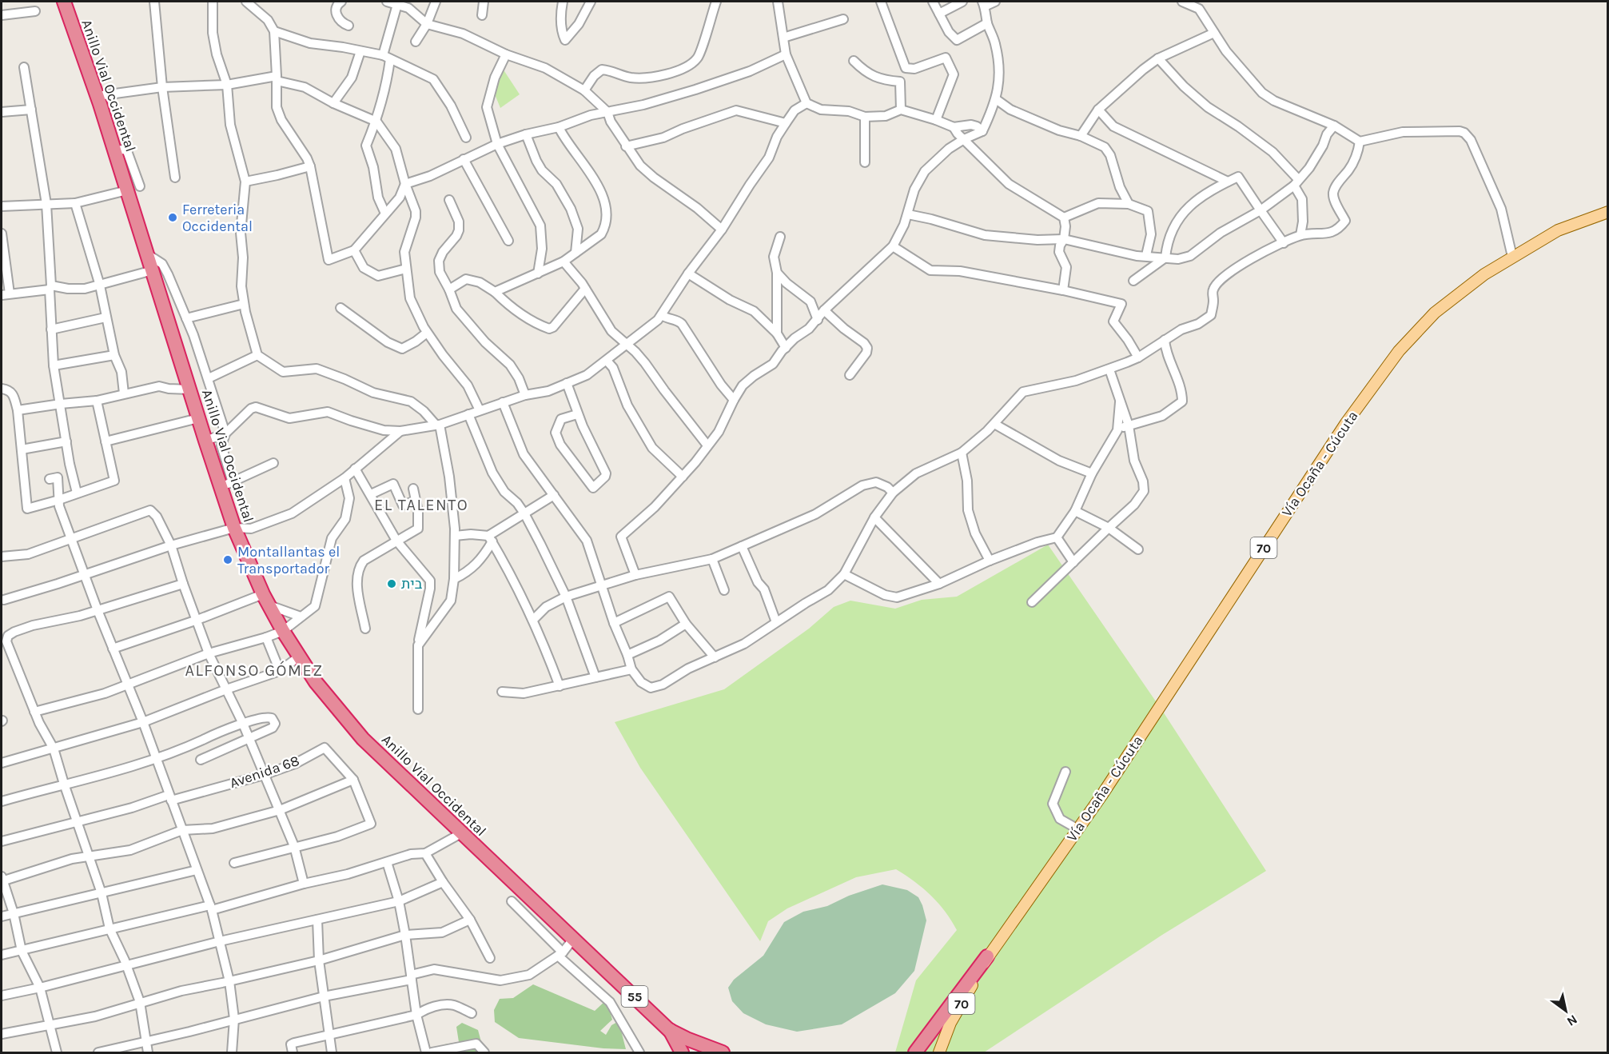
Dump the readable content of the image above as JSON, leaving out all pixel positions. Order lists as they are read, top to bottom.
{
  "streets": {
    "highway": ["Anillo Vial Occidental", "55"],
    "main road": ["Vía Ocaña - Cúcuta", "70"],
    "street": ["Avenida 68"]
  },
  "crossings": [
    ["Vía Ocaña - Cúcuta", "70"]
  ],
  "districts": ["EL TALENTO", "ALFONSO GÓMEZ"],
  "places": ["Ferreteria Occidental", "Montallantas el Transportador", "בית"],
  "north": "bottom right"
}
